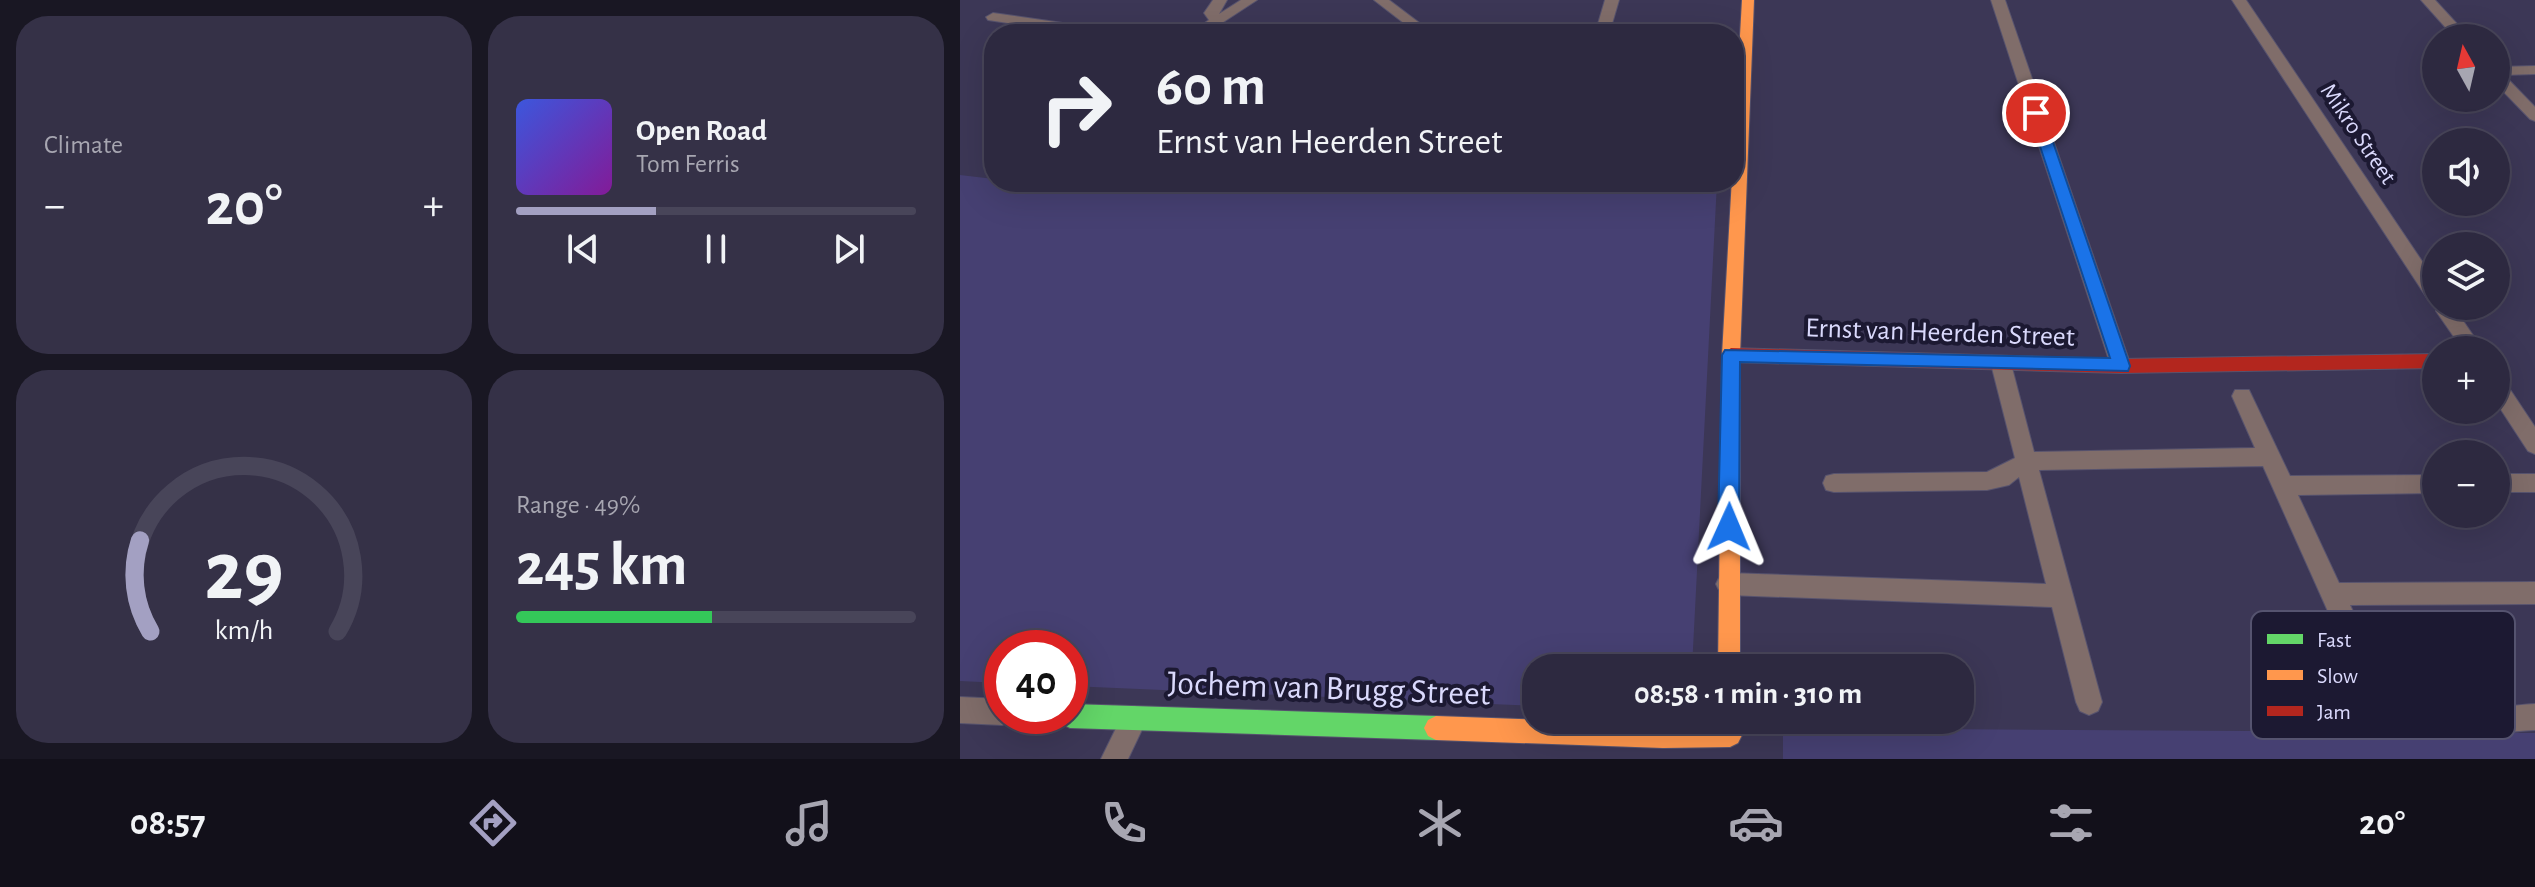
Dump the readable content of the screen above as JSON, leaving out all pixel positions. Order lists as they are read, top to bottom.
{
  "streets": {
    "street": ["Mikro Street", "Ernst van Heerden Street", "Jochem van Brugg Street"]
  },
  "legend": ["Fast", "Slow", "Jam"],
  "north": "top",
  "page": {
    "tile": [
      "Climate",
      ["Range · 49%", "245 km"]
    ],
    "map_buttons": ["+", "−"],
    "turn": ["60 m", "Ernst van Heerden Street"],
    "song": ["Open Road", "Tom Ferris"],
    "heat": ["−", "20°", "+"],
    "limit": "40",
    "trip": "08:58 · 1 min · 310 m",
    "tabs": ["08:57", "20°"],
    "gauge": ["29", "km/h"]
  }
}
